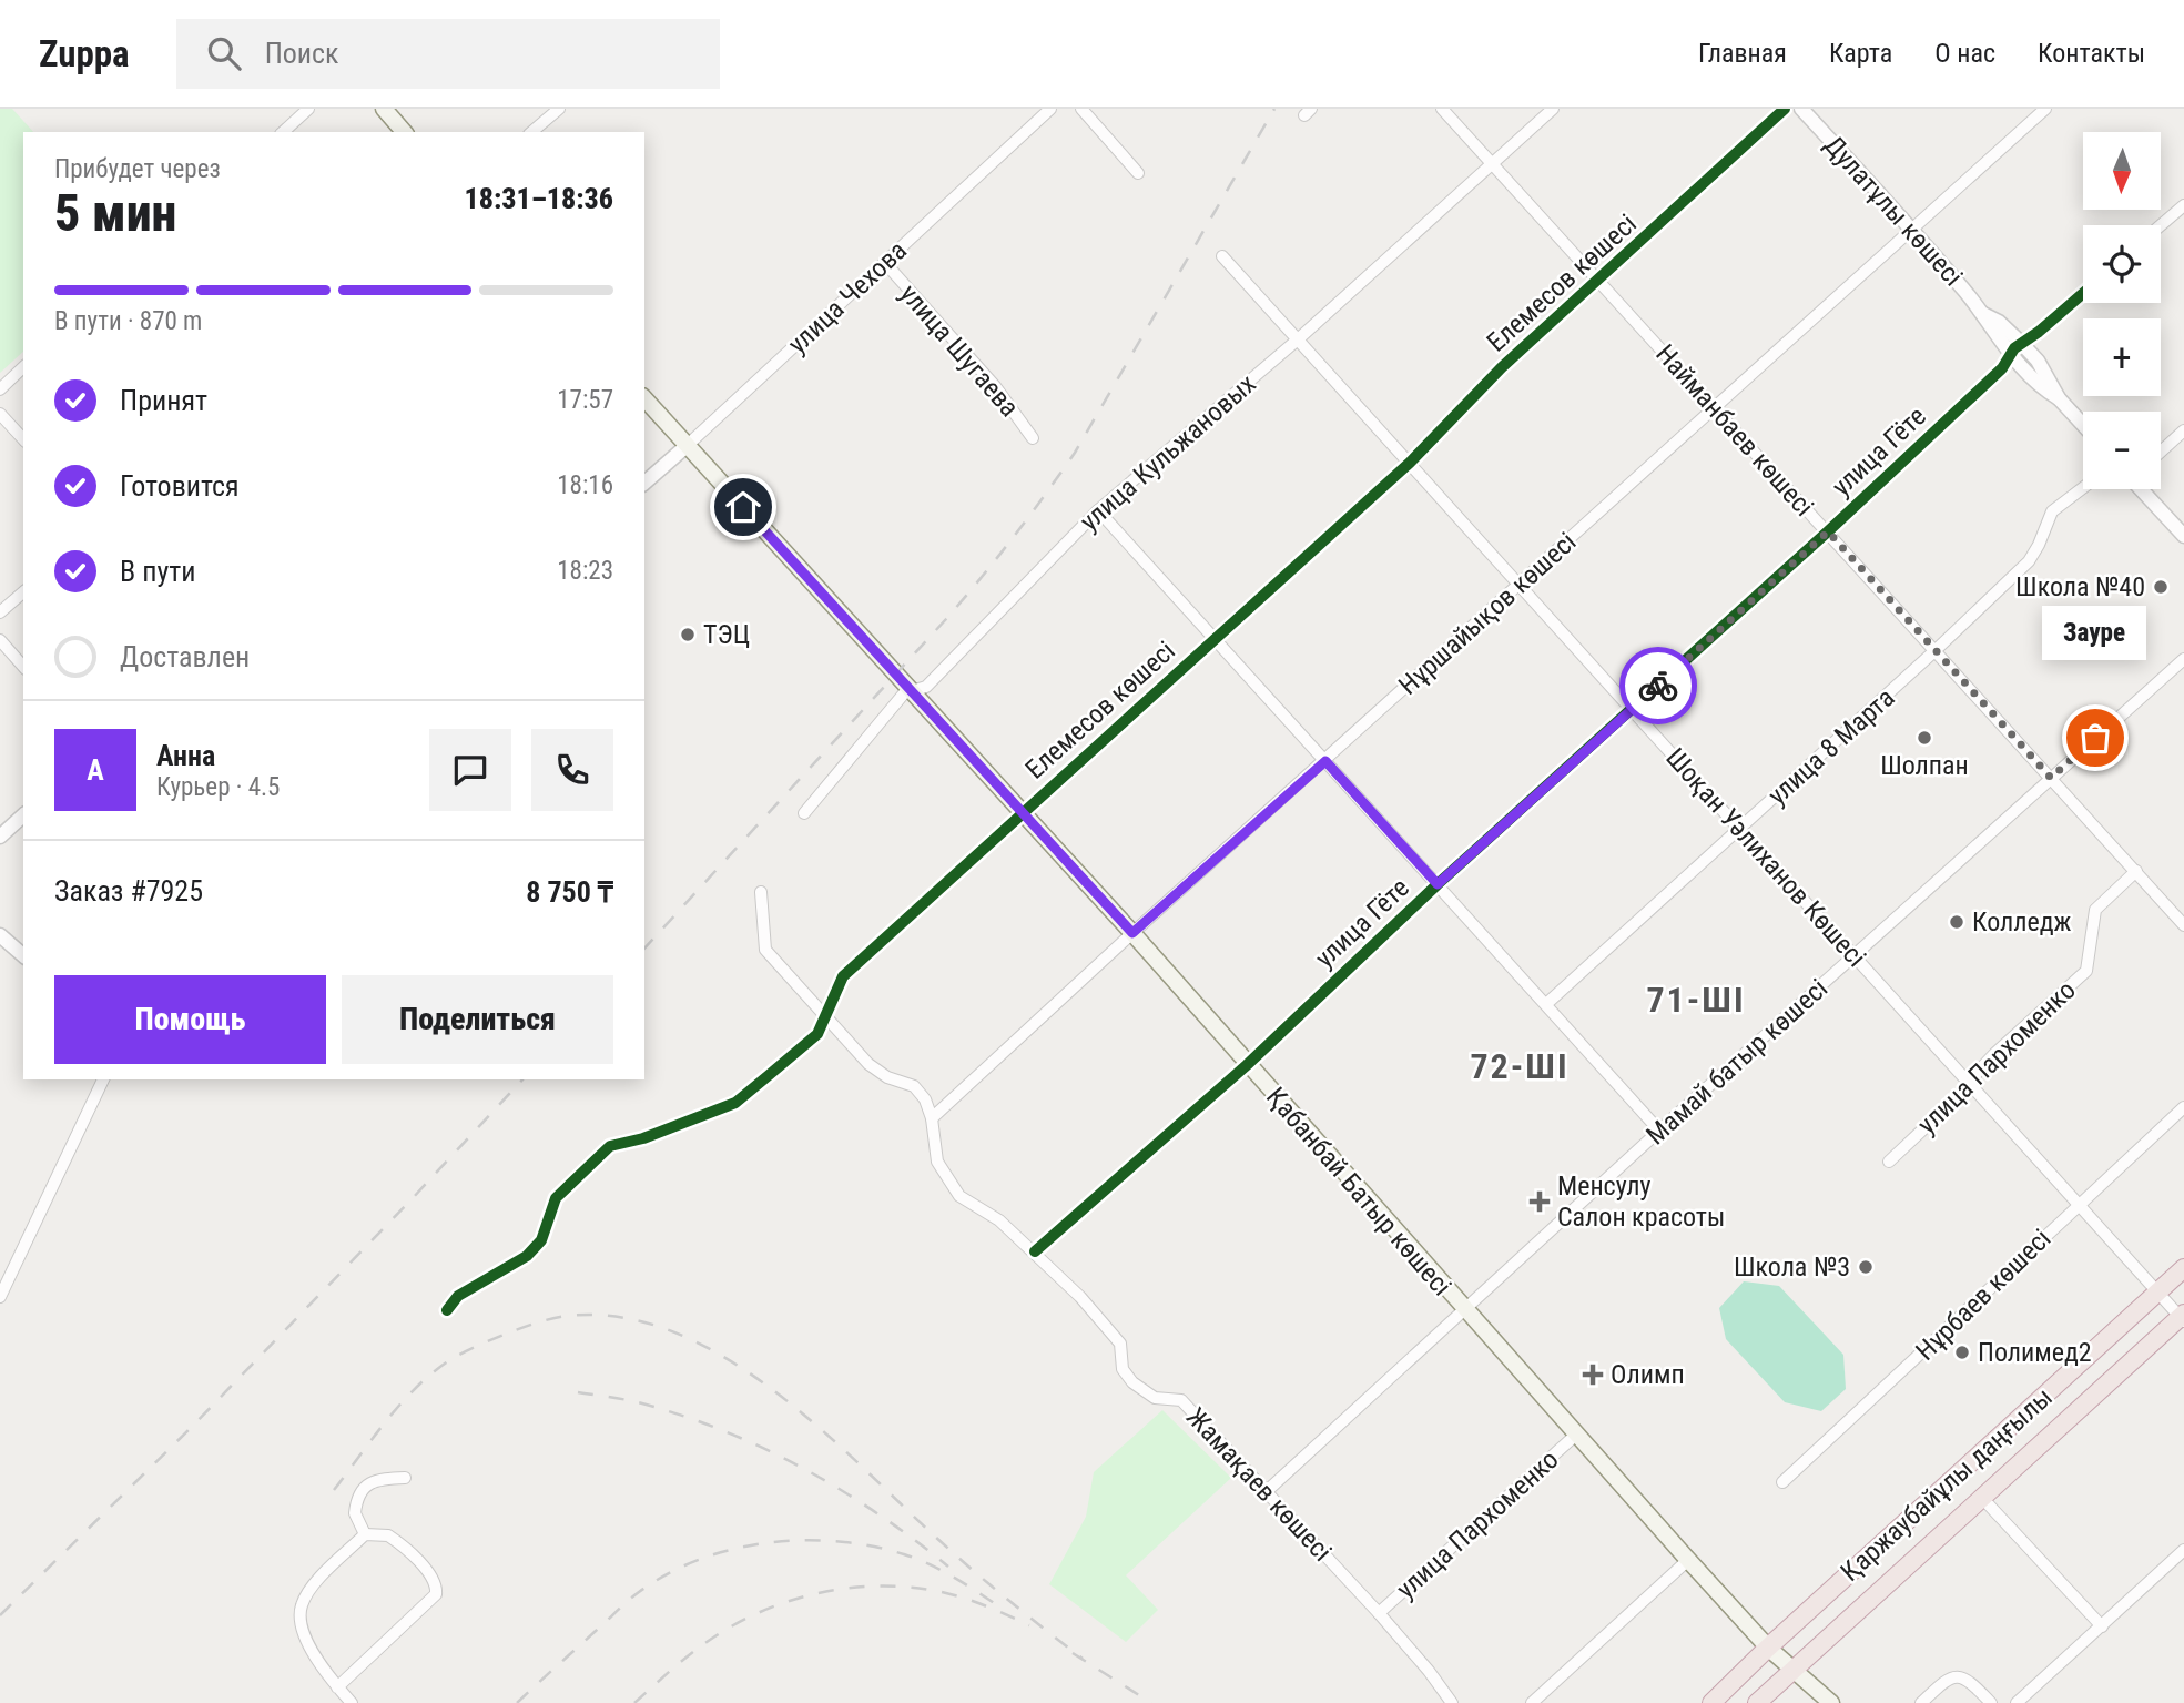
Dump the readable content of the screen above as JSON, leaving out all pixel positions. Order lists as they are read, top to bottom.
{
  "streets": {
    "highway": ["Қаржаубайұлы даңғылы"],
    "main road": ["Қабанбай Батыр көшесі"],
    "street": [
      "Дулатұлы көшесі",
      "Елемесов көшесі",
      "улица Чехова",
      "улица Шугаева",
      "Найманбаев көшесі",
      "улица Гёте",
      "улица Кульжановых",
      "Нұршайықов көшесі",
      "улица 8 Марта",
      "Шоқан Уәлиханов Көшесі",
      "улица Пархоменко",
      "Мамай батыр көшесі",
      "Нұрбаев көшесі",
      "Жамақаев көшесі"
    ]
  },
  "crossings": [
    ["Дулатұлы көшесі", "улица Гёте"],
    ["Дулатұлы көшесі", "Нұршайықов көшесі"],
    ["Елемесов көшесі", "Найманбаев көшесі"],
    ["Елемесов көшесі", "Шоқан Уәлиханов Көшесі"],
    ["Елемесов көшесі", "Қабанбай Батыр көшесі"],
    ["Елемесов көшесі", "Жамақаев көшесі"],
    ["улица Чехова", "улица Шугаева"],
    ["улица Чехова", "Қабанбай Батыр көшесі"],
    ["Найманбаев көшесі", "улица Гёте"],
    ["Найманбаев көшесі", "улица Кульжановых"],
    ["Найманбаев көшесі", "Нұршайықов көшесі"],
    ["Найманбаев көшесі", "улица 8 Марта"],
    ["Найманбаев көшесі", "улица Пархоменко"],
    ["Найманбаев көшесі", "Мамай батыр көшесі"],
    ["улица Гёте", "Шоқан Уәлиханов Көшесі"],
    ["улица Гёте", "Қабанбай Батыр көшесі"],
    ["улица Гёте", "Жамақаев көшесі"],
    ["улица Кульжановых", "Шоқан Уәлиханов Көшесі"],
    ["улица Кульжановых", "Қабанбай Батыр көшесі"],
    ["Нұршайықов көшесі", "Шоқан Уәлиханов Көшесі"],
    ["Нұршайықов көшесі", "Қабанбай Батыр көшесі"],
    ["Нұршайықов көшесі", "Жамақаев көшесі"],
    ["улица 8 Марта", "Шоқан Уәлиханов Көшесі"],
    ["Шоқан Уәлиханов Көшесі", "улица Пархоменко"],
    ["Шоқан Уәлиханов Көшесі", "Мамай батыр көшесі"],
    ["Шоқан Уәлиханов Көшесі", "Нұрбаев көшесі"],
    ["Шоқан Уәлиханов Көшесі", "Қаржаубайұлы даңғылы"],
    ["улица Пархоменко", "Қабанбай Батыр көшесі"],
    ["улица Пархоменко", "Жамақаев көшесі"],
    ["Мамай батыр көшесі", "Қабанбай Батыр көшесі"],
    ["Мамай батыр көшесі", "Жамақаев көшесі"],
    ["Қабанбай Батыр көшесі", "Қаржаубайұлы даңғылы"]
  ],
  "districts": ["71-ШІ", "72-ШІ"],
  "places": {
    "other": [
      "Школа №40",
      "ТЭЦ",
      "Шолпан",
      "Зауре",
      "Колледж",
      "Школа №3",
      "Полимед2"
    ],
    "health": ["Менсулу Салон красоты", "Олимп"]
  },
  "north": "bottom",
  "page": {
    "header": "Zuppa",
    "search": "Поиск",
    "nav": [
      "Главная",
      "Карта",
      "О нас",
      "Контакты"
    ],
    "map_buttons": ["+", "−"],
    "heading": ["5 мин", "Прибудет через", "18:31–18:36"],
    "panel": [
      "Анна",
      "Курьер · 4.5",
      "Заказ #7925",
      "8 750 ₸"
    ],
    "bar": "В пути · 870 m",
    "list": [
      ["Принят", "17:57"],
      ["Готовится", "18:16"],
      ["В пути", "18:23"],
      "Доставлен"
    ],
    "bubble": "Зауре",
    "round": "А",
    "buttons": ["Помощь", "Поделиться"]
  }
}
